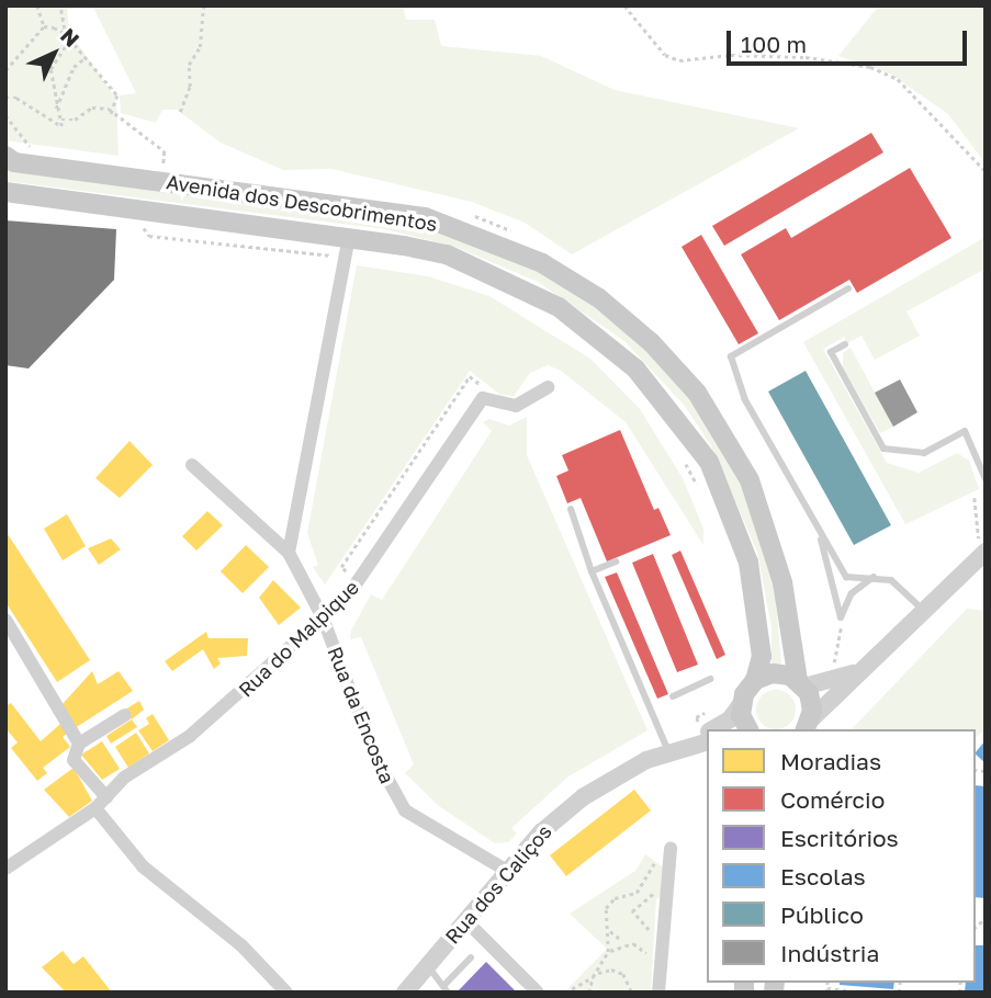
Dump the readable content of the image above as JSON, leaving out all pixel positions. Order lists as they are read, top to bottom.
{
  "streets": {
    "main road": ["Avenida dos Descobrimentos"],
    "street": ["Rua do Malpique", "Rua da Encosta", "Rua dos Caliços"]
  },
  "crossings": [
    ["Rua do Malpique", "Rua da Encosta"],
    ["Rua da Encosta", "Rua dos Caliços"]
  ],
  "legend": [
    "Moradias",
    "Comércio",
    "Escritórios",
    "Escolas",
    "Público",
    "Indústria"
  ],
  "scale_bar": "100 m",
  "north": "top right"
}
